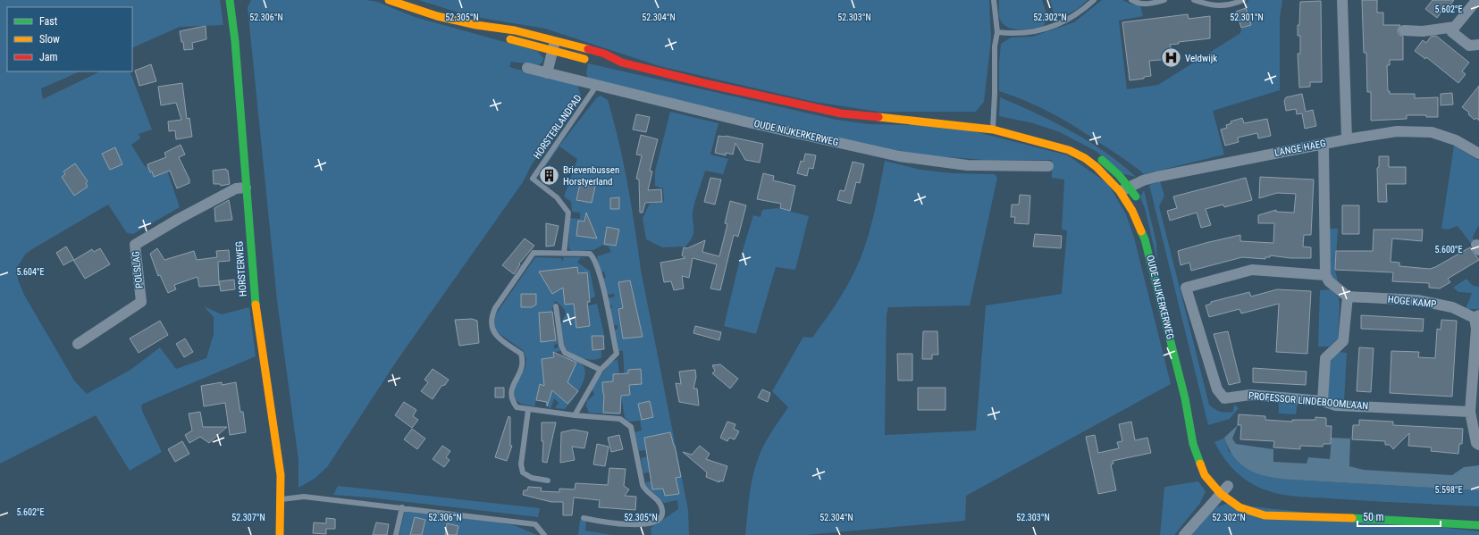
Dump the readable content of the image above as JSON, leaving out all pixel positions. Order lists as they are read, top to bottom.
{
  "streets": {
    "street": [
      "OUDE NIJKERKERWEG",
      "LANGE HAEG",
      "HORSTERWEG",
      "POLSLAG",
      "HOGE KAMP",
      "PROFESSOR LINDEBOOMLAAN"
    ],
    "lane": ["HORSTERLANDPAD"]
  },
  "crossings": [
    ["HORSTERLANDPAD", "OUDE NIJKERKERWEG"],
    ["OUDE NIJKERKERWEG", "LANGE HAEG"],
    ["HORSTERWEG", "POLSLAG"],
    ["HOGE KAMP", "PROFESSOR LINDEBOOMLAAN"]
  ],
  "places": {
    "hospital": ["Veldwijk"],
    "building": ["Brievenbussen Horstyerland"]
  },
  "legend": ["Fast", "Slow", "Jam"],
  "scale_bar": "50 m",
  "coordinates": [
    "5.602°E",
    "52.305°N",
    "52.302°N",
    "52.306°N",
    "52.304°N",
    "52.303°N",
    "52.301°N",
    "5.600°E",
    "5.604°E",
    "5.598°E",
    "52.307°N"
  ]
}
